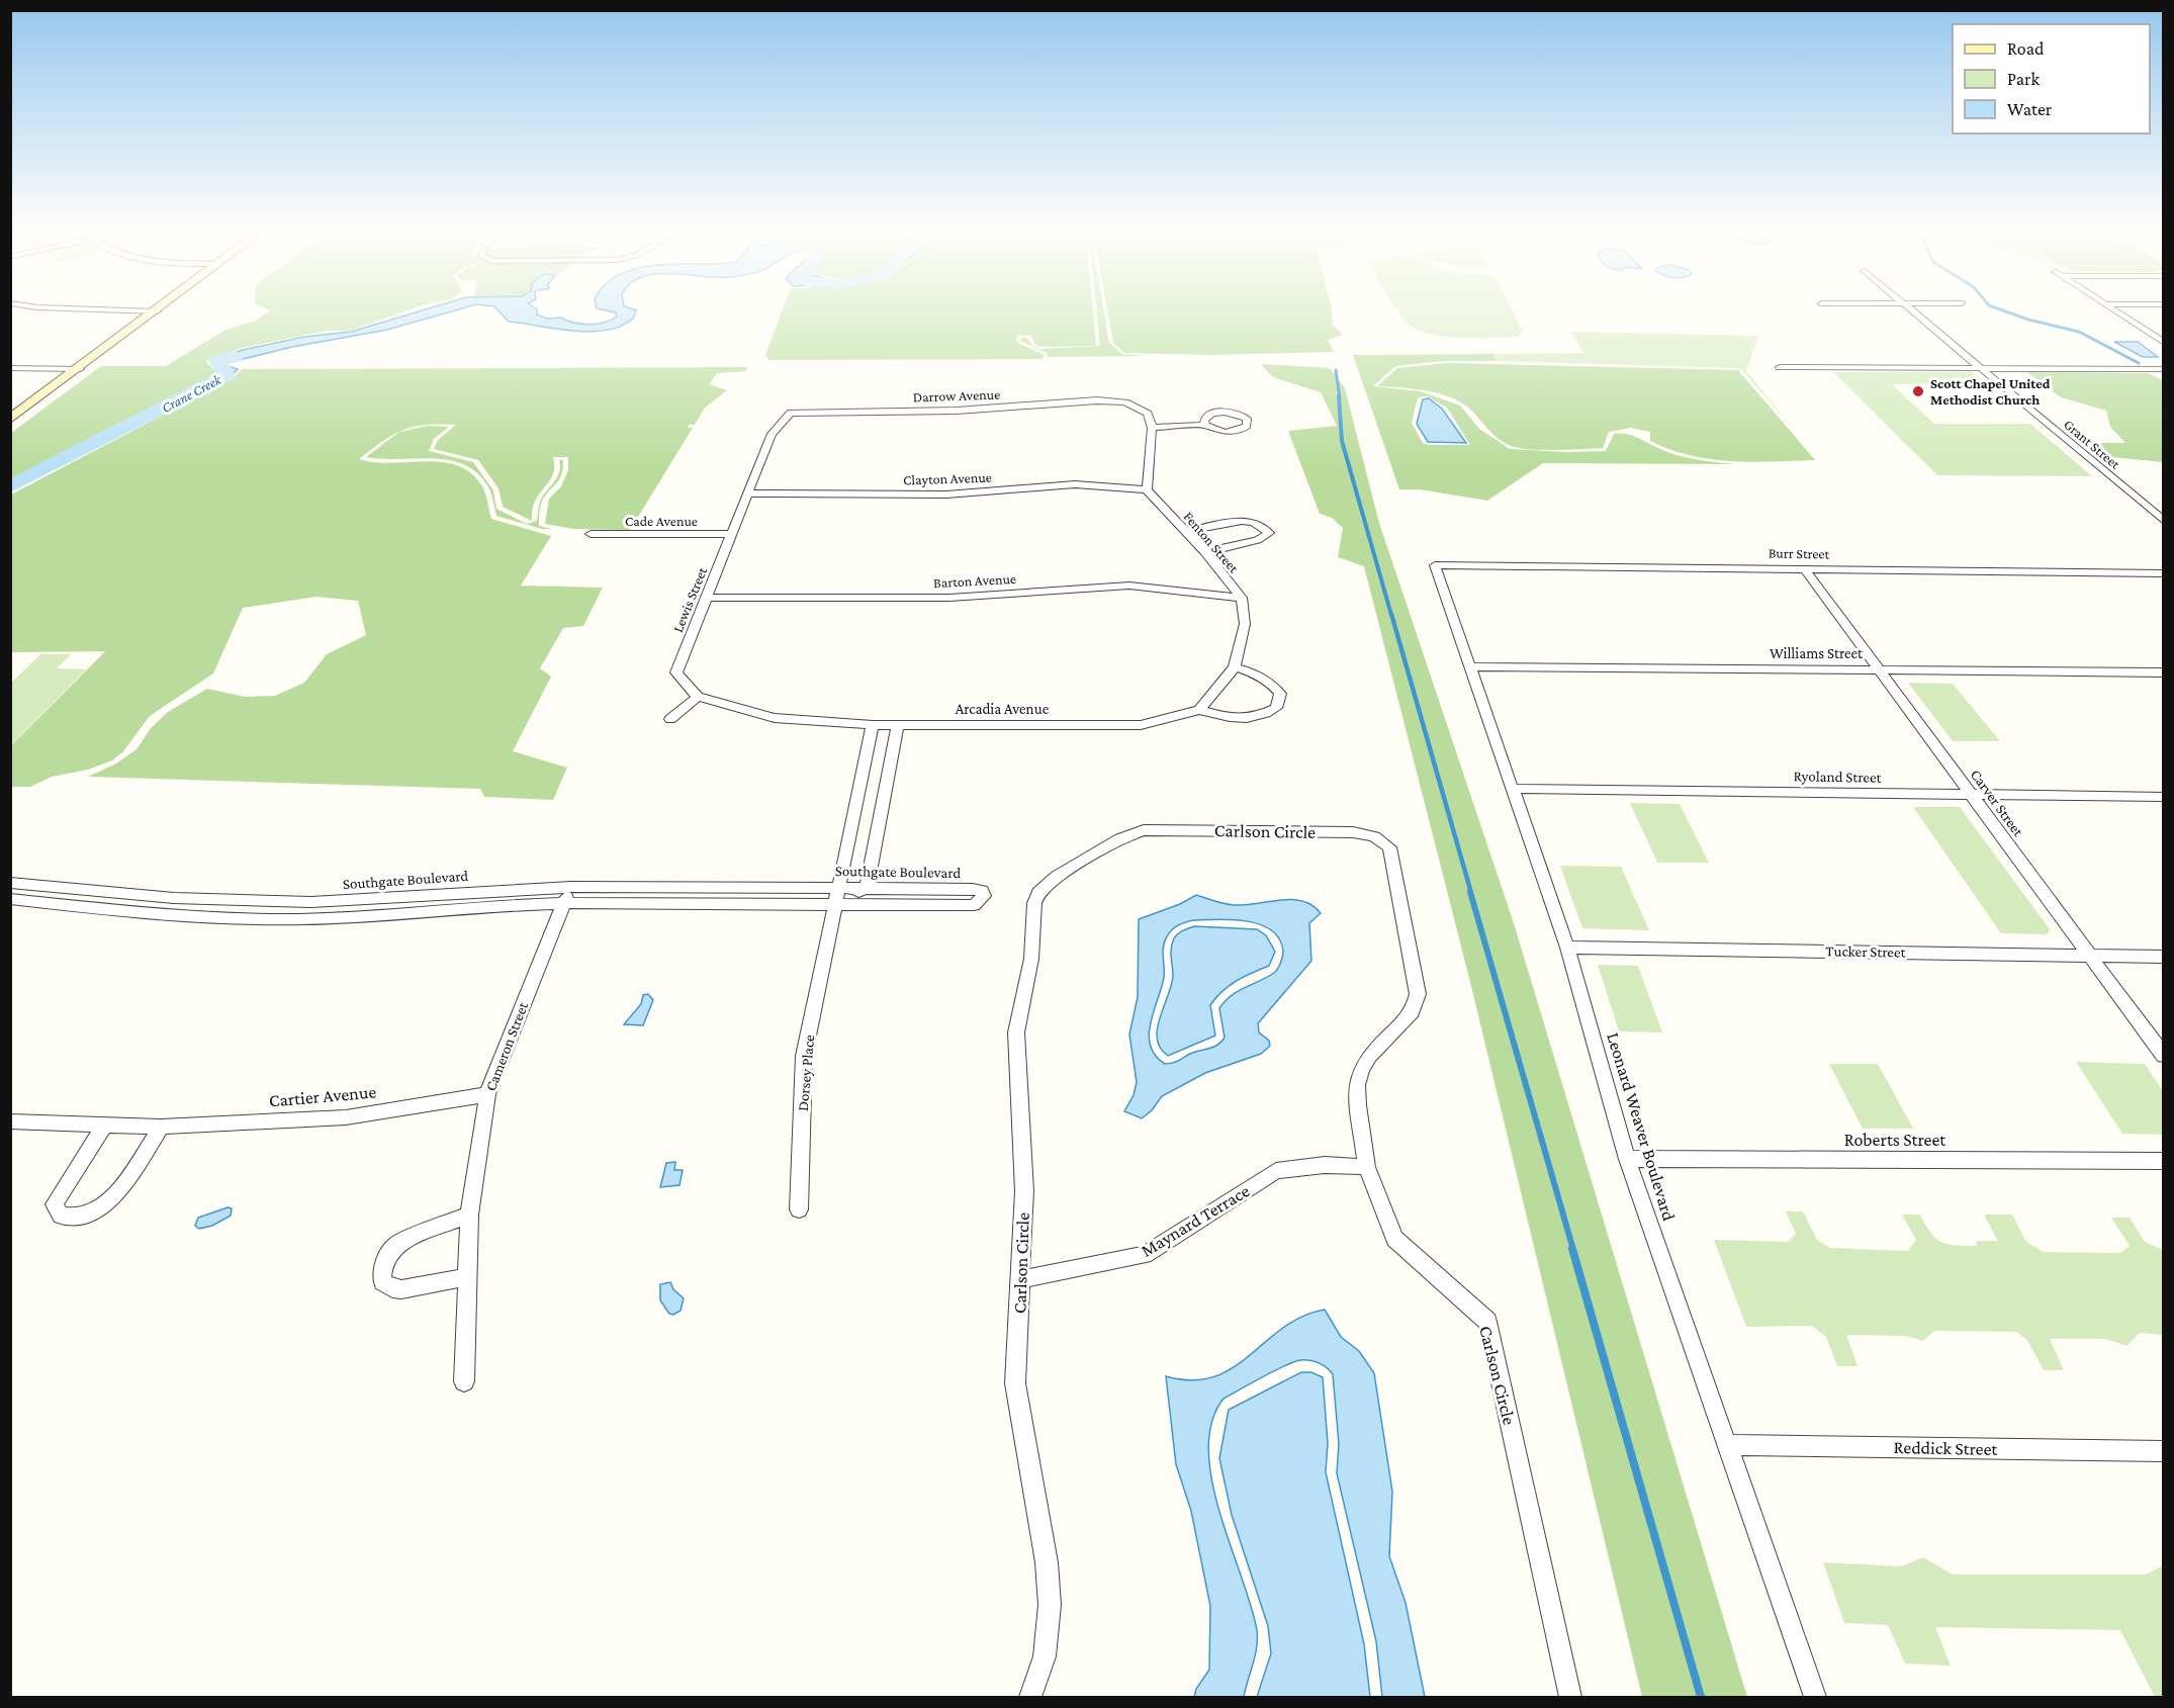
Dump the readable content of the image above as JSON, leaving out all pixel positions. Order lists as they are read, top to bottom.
{
  "streets": {
    "street": [
      "Darrow Avenue",
      "Grant Street",
      "Clayton Avenue",
      "Cade Avenue",
      "Fenton Street",
      "Burr Street",
      "Barton Avenue",
      "Lewis Street",
      "Williams Street",
      "Arcadia Avenue",
      "Ryoland Street",
      "Carver Street",
      "Carlson Circle",
      "Southgate Boulevard",
      "Tucker Street",
      "Cameron Street",
      "Dorsey Place",
      "Cartier Avenue",
      "Leonard Weaver Boulevard",
      "Roberts Street",
      "Maynard Terrace",
      "Reddick Street"
    ]
  },
  "crossings": [
    ["Darrow Avenue", "Lewis Street"],
    ["Clayton Avenue", "Fenton Street"],
    ["Clayton Avenue", "Lewis Street"],
    ["Cade Avenue", "Lewis Street"],
    ["Fenton Street", "Barton Avenue"],
    ["Burr Street", "Carver Street"],
    ["Burr Street", "Leonard Weaver Boulevard"],
    ["Barton Avenue", "Lewis Street"],
    ["Lewis Street", "Arcadia Avenue"],
    ["Williams Street", "Carver Street"],
    ["Williams Street", "Leonard Weaver Boulevard"],
    ["Arcadia Avenue", "Dorsey Place"],
    ["Ryoland Street", "Carver Street"],
    ["Ryoland Street", "Leonard Weaver Boulevard"],
    ["Carver Street", "Tucker Street"],
    ["Carlson Circle", "Maynard Terrace"],
    ["Southgate Boulevard", "Cameron Street"],
    ["Southgate Boulevard", "Dorsey Place"],
    ["Tucker Street", "Leonard Weaver Boulevard"],
    ["Cameron Street", "Cartier Avenue"],
    ["Leonard Weaver Boulevard", "Roberts Street"],
    ["Leonard Weaver Boulevard", "Reddick Street"]
  ],
  "water": ["Crane Creek"],
  "places": ["Scott Chapel United Methodist Church"],
  "legend": ["Road", "Park", "Water"]
}
